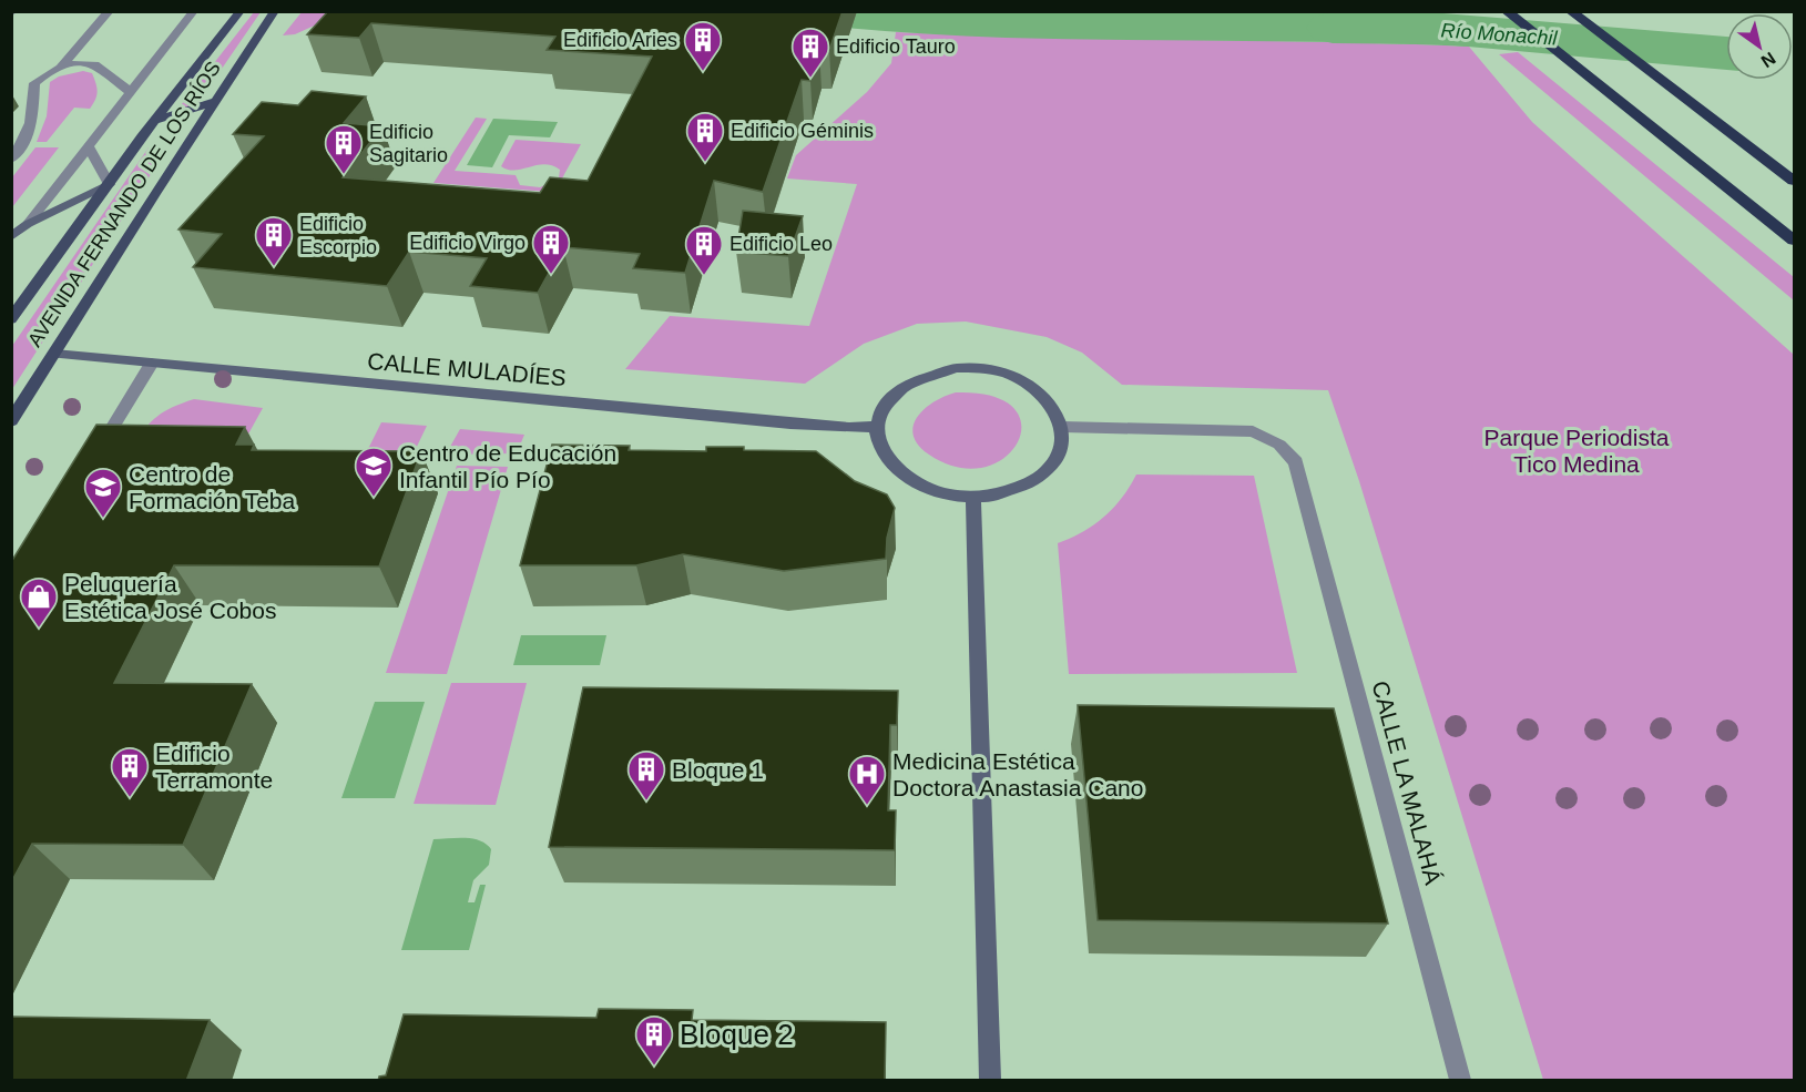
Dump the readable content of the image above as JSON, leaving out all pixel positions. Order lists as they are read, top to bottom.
{
  "streets": {
    "main road": ["AVENIDA FERNANDO DE LOS RÍOS"],
    "street": ["CALLE MULADÍES", "CALLE LA MALAHÁ"]
  },
  "crossings": [
    ["AVENIDA FERNANDO DE LOS RÍOS", "CALLE MULADÍES"],
    ["CALLE MULADÍES", "CALLE LA MALAHÁ"]
  ],
  "water": ["Río Monachil"],
  "parks": ["Parque Periodista Tico Medina"],
  "places": {
    "building": [
      "Edificio Aries",
      "Edificio Tauro",
      "Edificio Géminis",
      "Edificio Sagitario",
      "Edificio Escorpio",
      "Edificio Virgo",
      "Edificio Leo",
      "Edificio Terramonte",
      "Bloque 1",
      "Bloque 2"
    ],
    "school or university": ["Centro de Educación Infantil Pío Pío", "Centro de Formación Teba"],
    "shop": ["Peluquería Estética José Cobos"],
    "hospital": ["Medicina Estética Doctora Anastasia Cano"]
  },
  "north": "bottom right"
}
